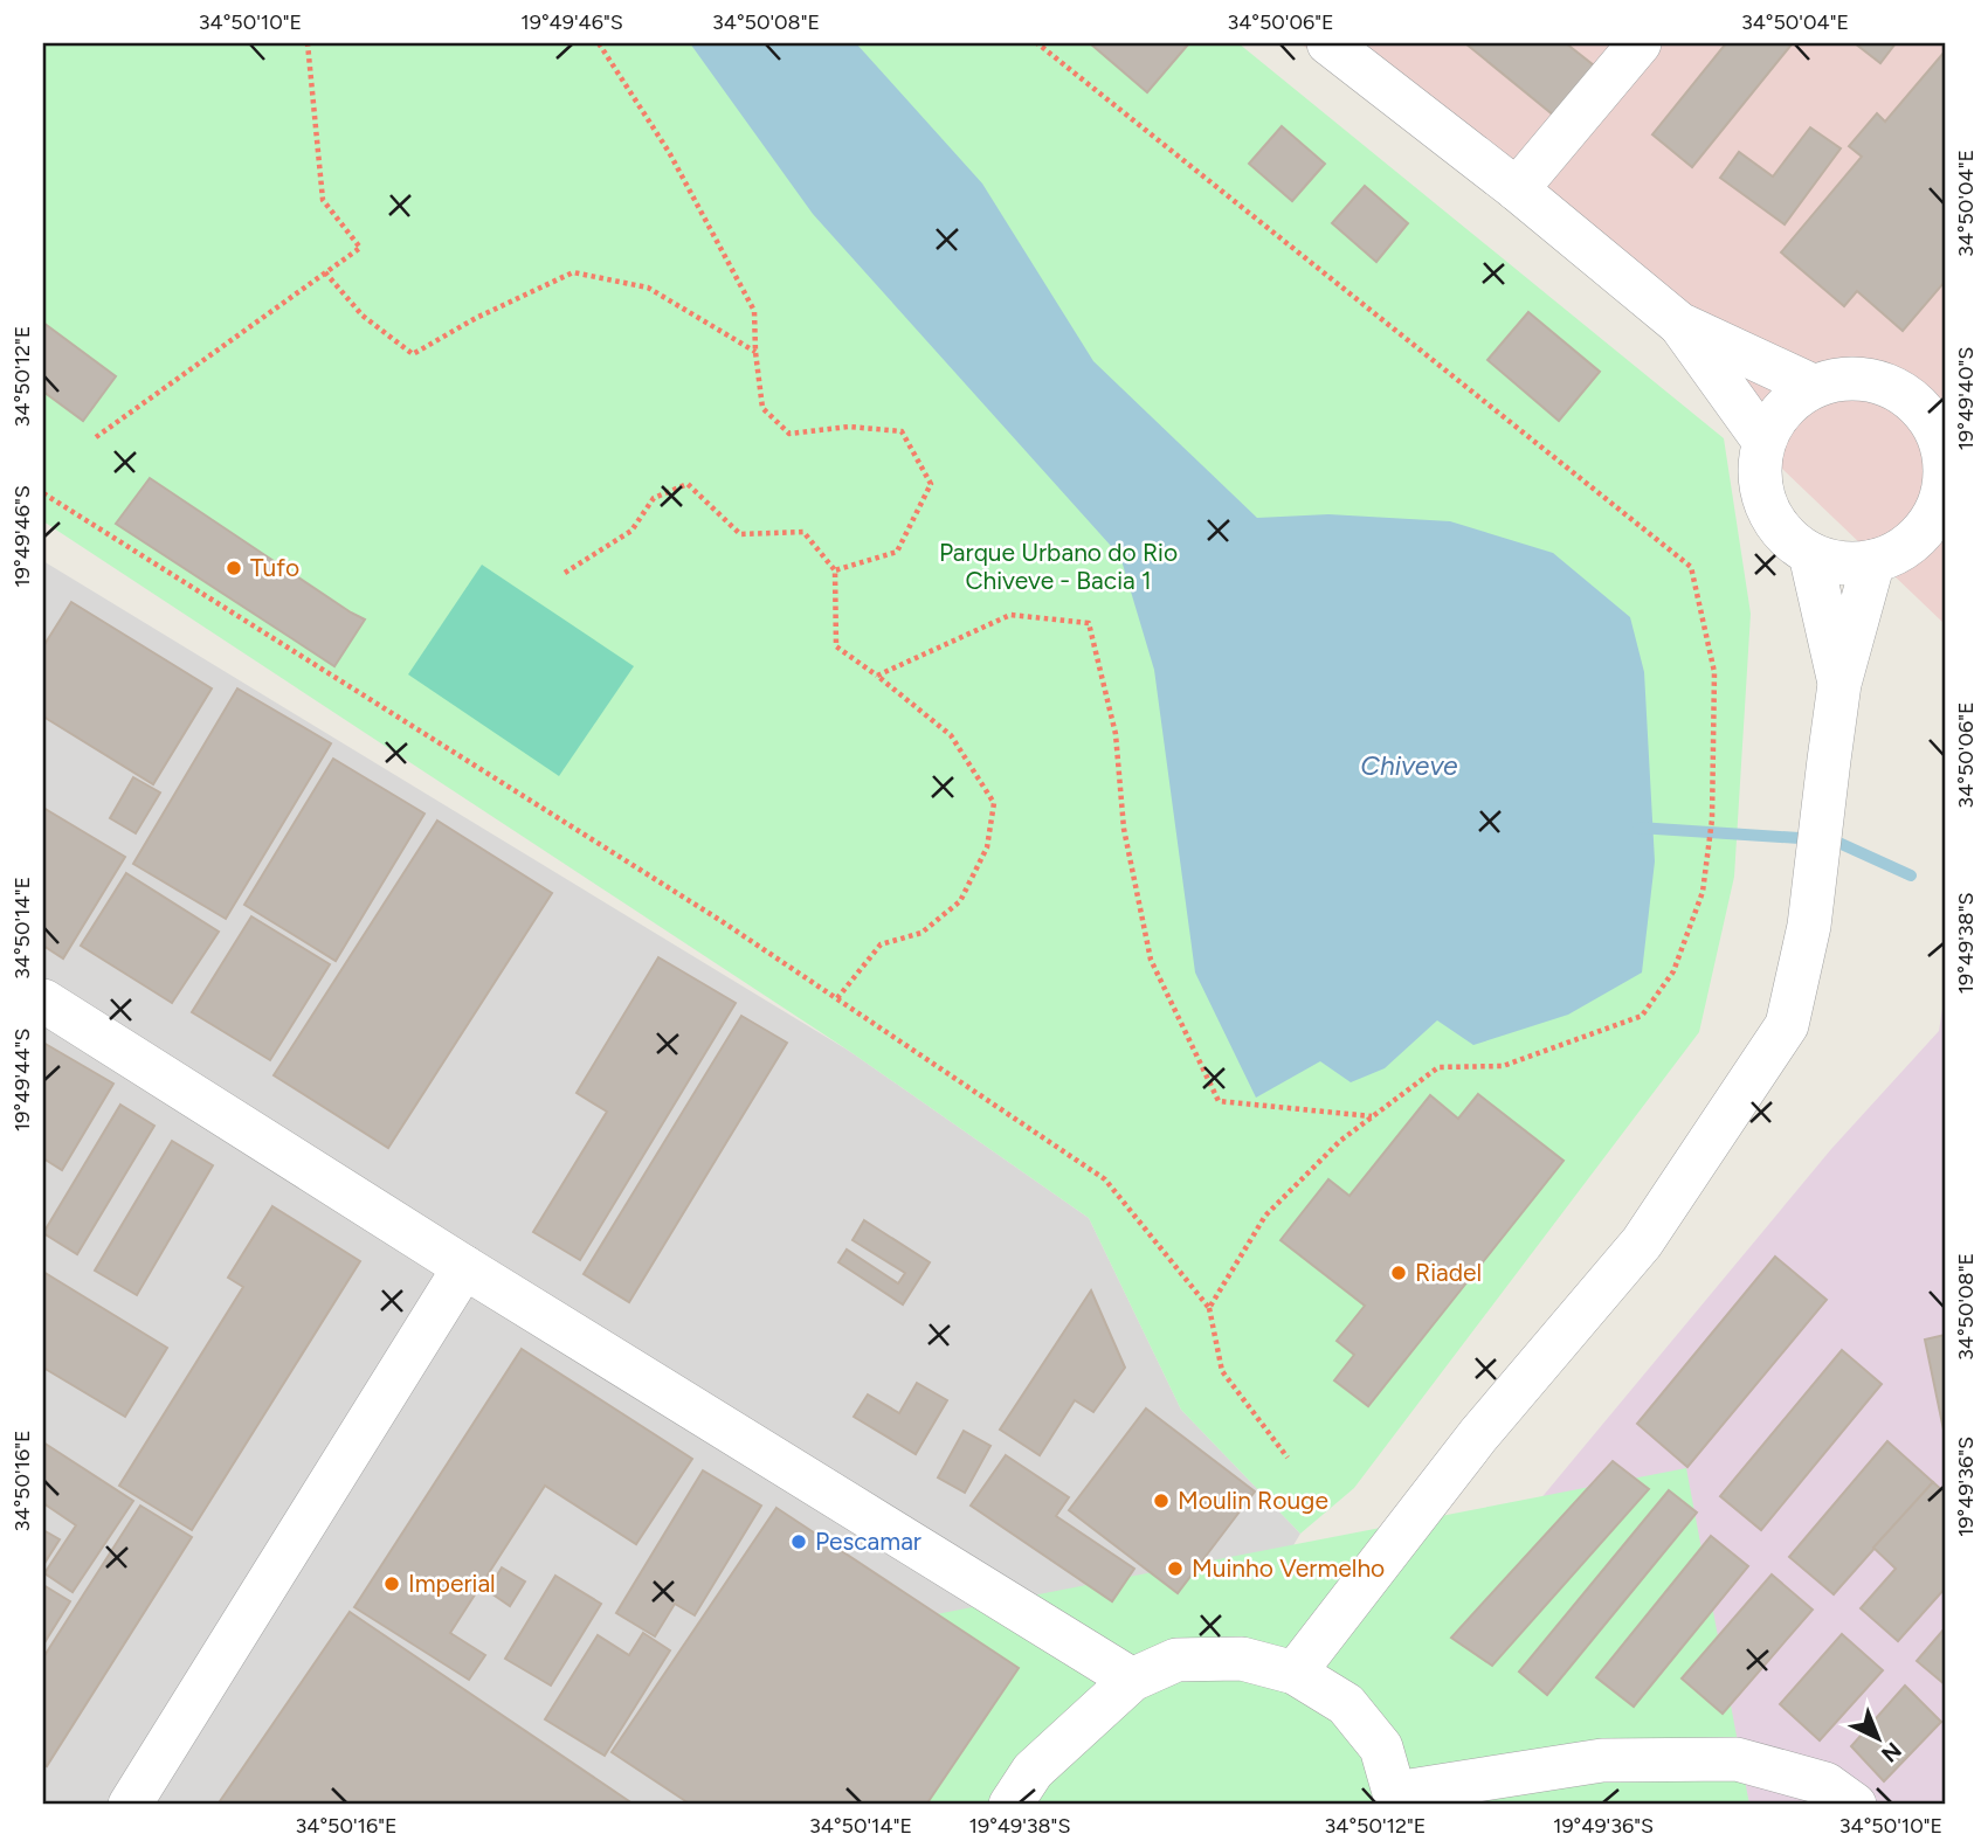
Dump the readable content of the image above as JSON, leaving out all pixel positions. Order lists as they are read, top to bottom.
{
  "water": ["Chiveve"],
  "parks": ["Parque Urbano do Rio Chiveve - Bacia 1"],
  "places": [
    "Tufo",
    "Riadel",
    "Moulin Rouge",
    "Pescamar",
    "Muinho Vermelho",
    "Imperial"
  ],
  "north": "bottom right",
  "coordinates": [
    "34°50'10\"E",
    "19°49'46\"S",
    "34°50'08\"E",
    "34°50'06\"E",
    "34°50'04\"E",
    "34°50'12\"E",
    "19°49'40\"S",
    "34°50'14\"E",
    "19°49'38\"S",
    "19°49'44\"S",
    "34°50'16\"E",
    "19°49'36\"S"
  ]
}
